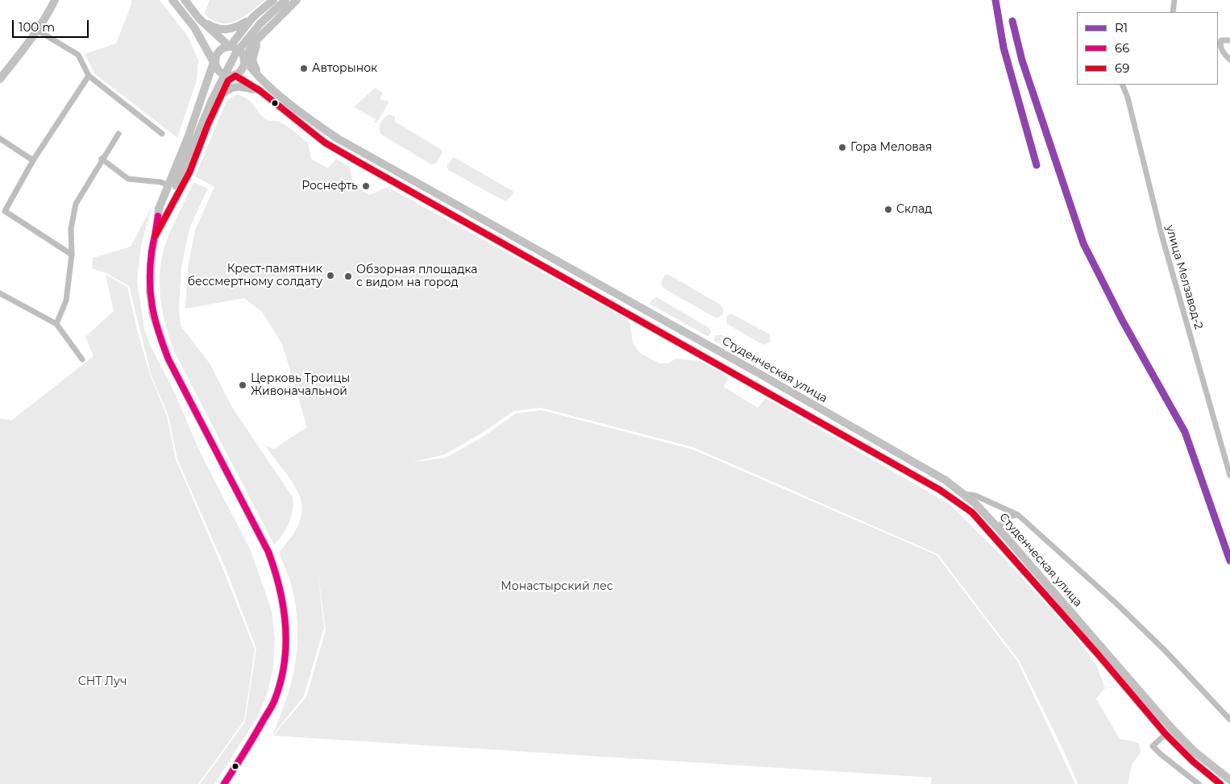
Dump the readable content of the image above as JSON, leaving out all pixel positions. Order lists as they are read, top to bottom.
{
  "streets": {
    "main road": ["Студенческая улица"],
    "street": ["улица Мелзавод-2"]
  },
  "parks": ["Монастырский лес", "СНТ Луч"],
  "places": [
    "Авторынок",
    "Гора Меловая",
    "Роснефть",
    "Склад",
    "Крест-памятник бессмертному солдату",
    "Обзорная площадка с видом на город",
    "Церковь Троицы Живоначальной"
  ],
  "lines": ["transit line R1", "transit line 69", "transit line 66"],
  "legend": ["R1", "66", "69"],
  "scale_bar": "100 m"
}
